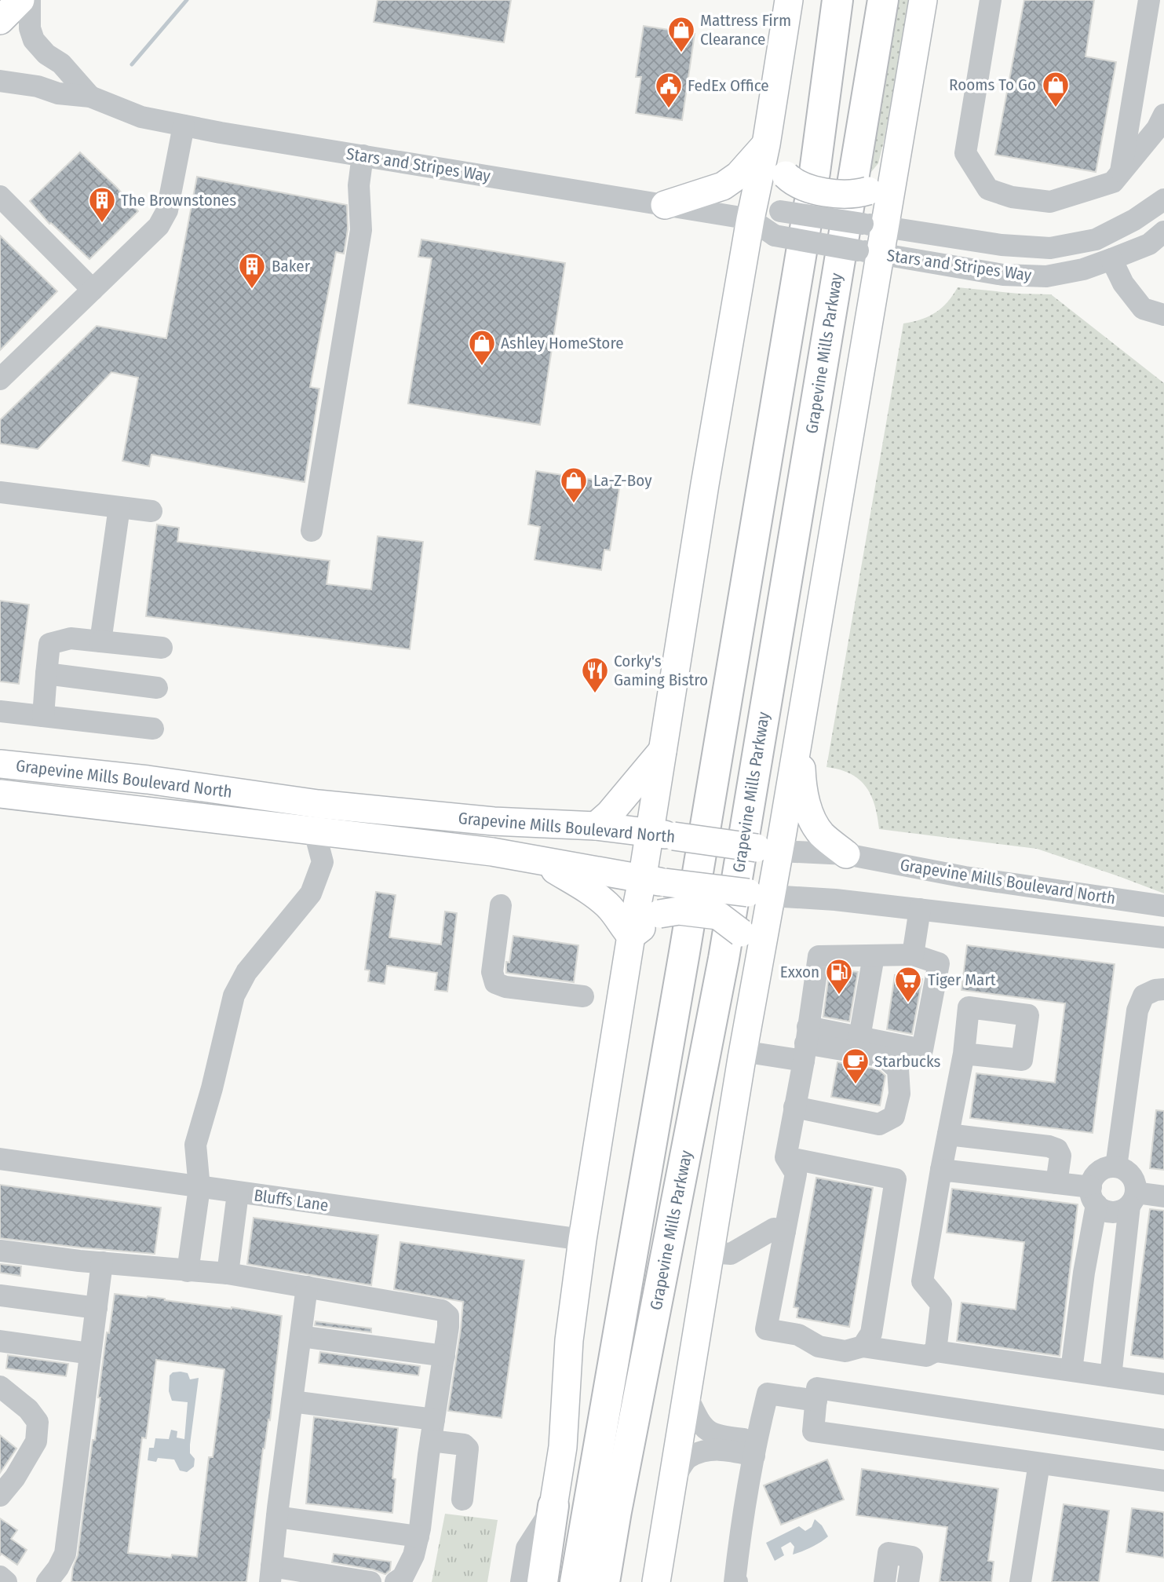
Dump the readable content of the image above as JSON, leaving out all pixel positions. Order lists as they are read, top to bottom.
{
  "streets": {
    "highway": ["Grapevine Mills Parkway"],
    "main road": ["Grapevine Mills Boulevard North"],
    "street": ["Stars and Stripes Way", "Bluffs Lane"]
  },
  "places": {
    "shop": [
      "Mattress Firm Clearance",
      "Rooms To Go",
      "Ashley HomeStore",
      "La-Z-Boy"
    ],
    "public building": ["FedEx Office"],
    "building": ["The Brownstones", "Baker"],
    "restaurant": ["Corky's Gaming Bistro"],
    "fuel station": ["Exxon"],
    "supermarket": ["Tiger Mart"],
    "cafe": ["Starbucks"]
  }
}
